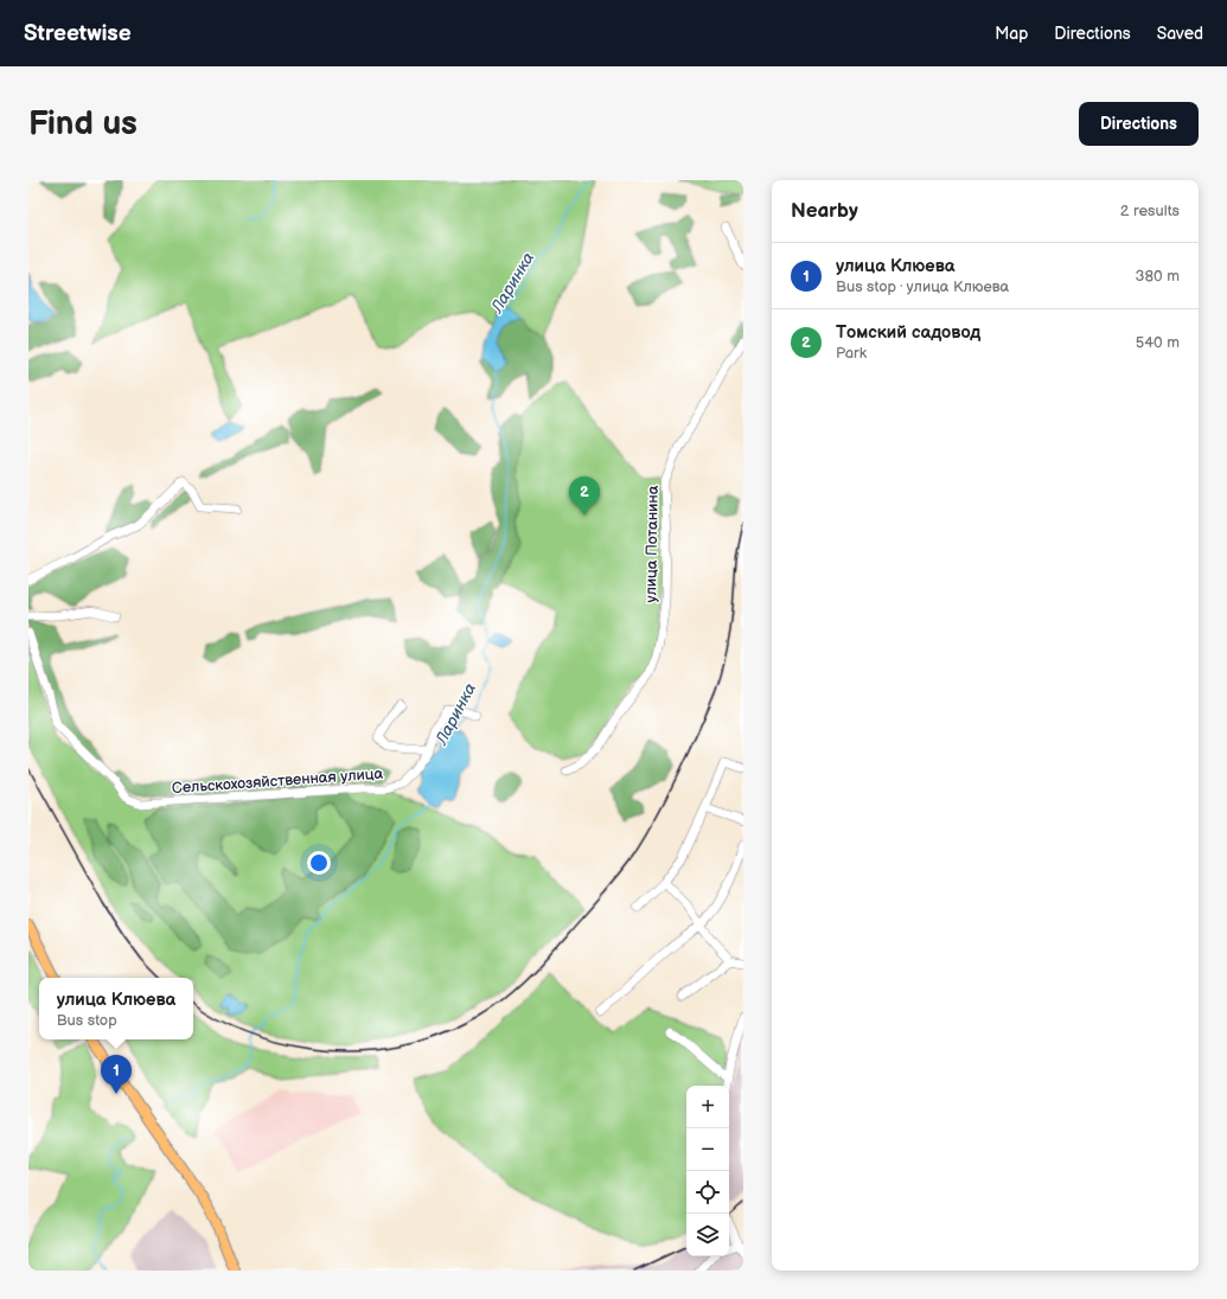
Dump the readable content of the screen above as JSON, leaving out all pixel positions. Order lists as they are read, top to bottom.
{
  "streets": {
    "street": ["улица Потанина", "Сельскохозяйственная улица"]
  },
  "water": ["Ларинка"],
  "page": {
    "header": "Streetwise",
    "nav": ["Map", "Directions", "Saved"],
    "buttons": "Directions",
    "title": "Find us",
    "heading": ["Nearby", "2 results"],
    "list": [
      {
        "mark": "1",
        "name": "улица Клюева",
        "note": "Bus stop · улица Клюева",
        "value": "380 m"
      },
      {
        "mark": "2",
        "name": "Томский садовод",
        "note": "Park",
        "value": "540 m"
      }
    ],
    "pins": ["2", "1"],
    "popup": ["улица Клюева", "Bus stop"],
    "map_buttons": ["+", "−"]
  }
}
